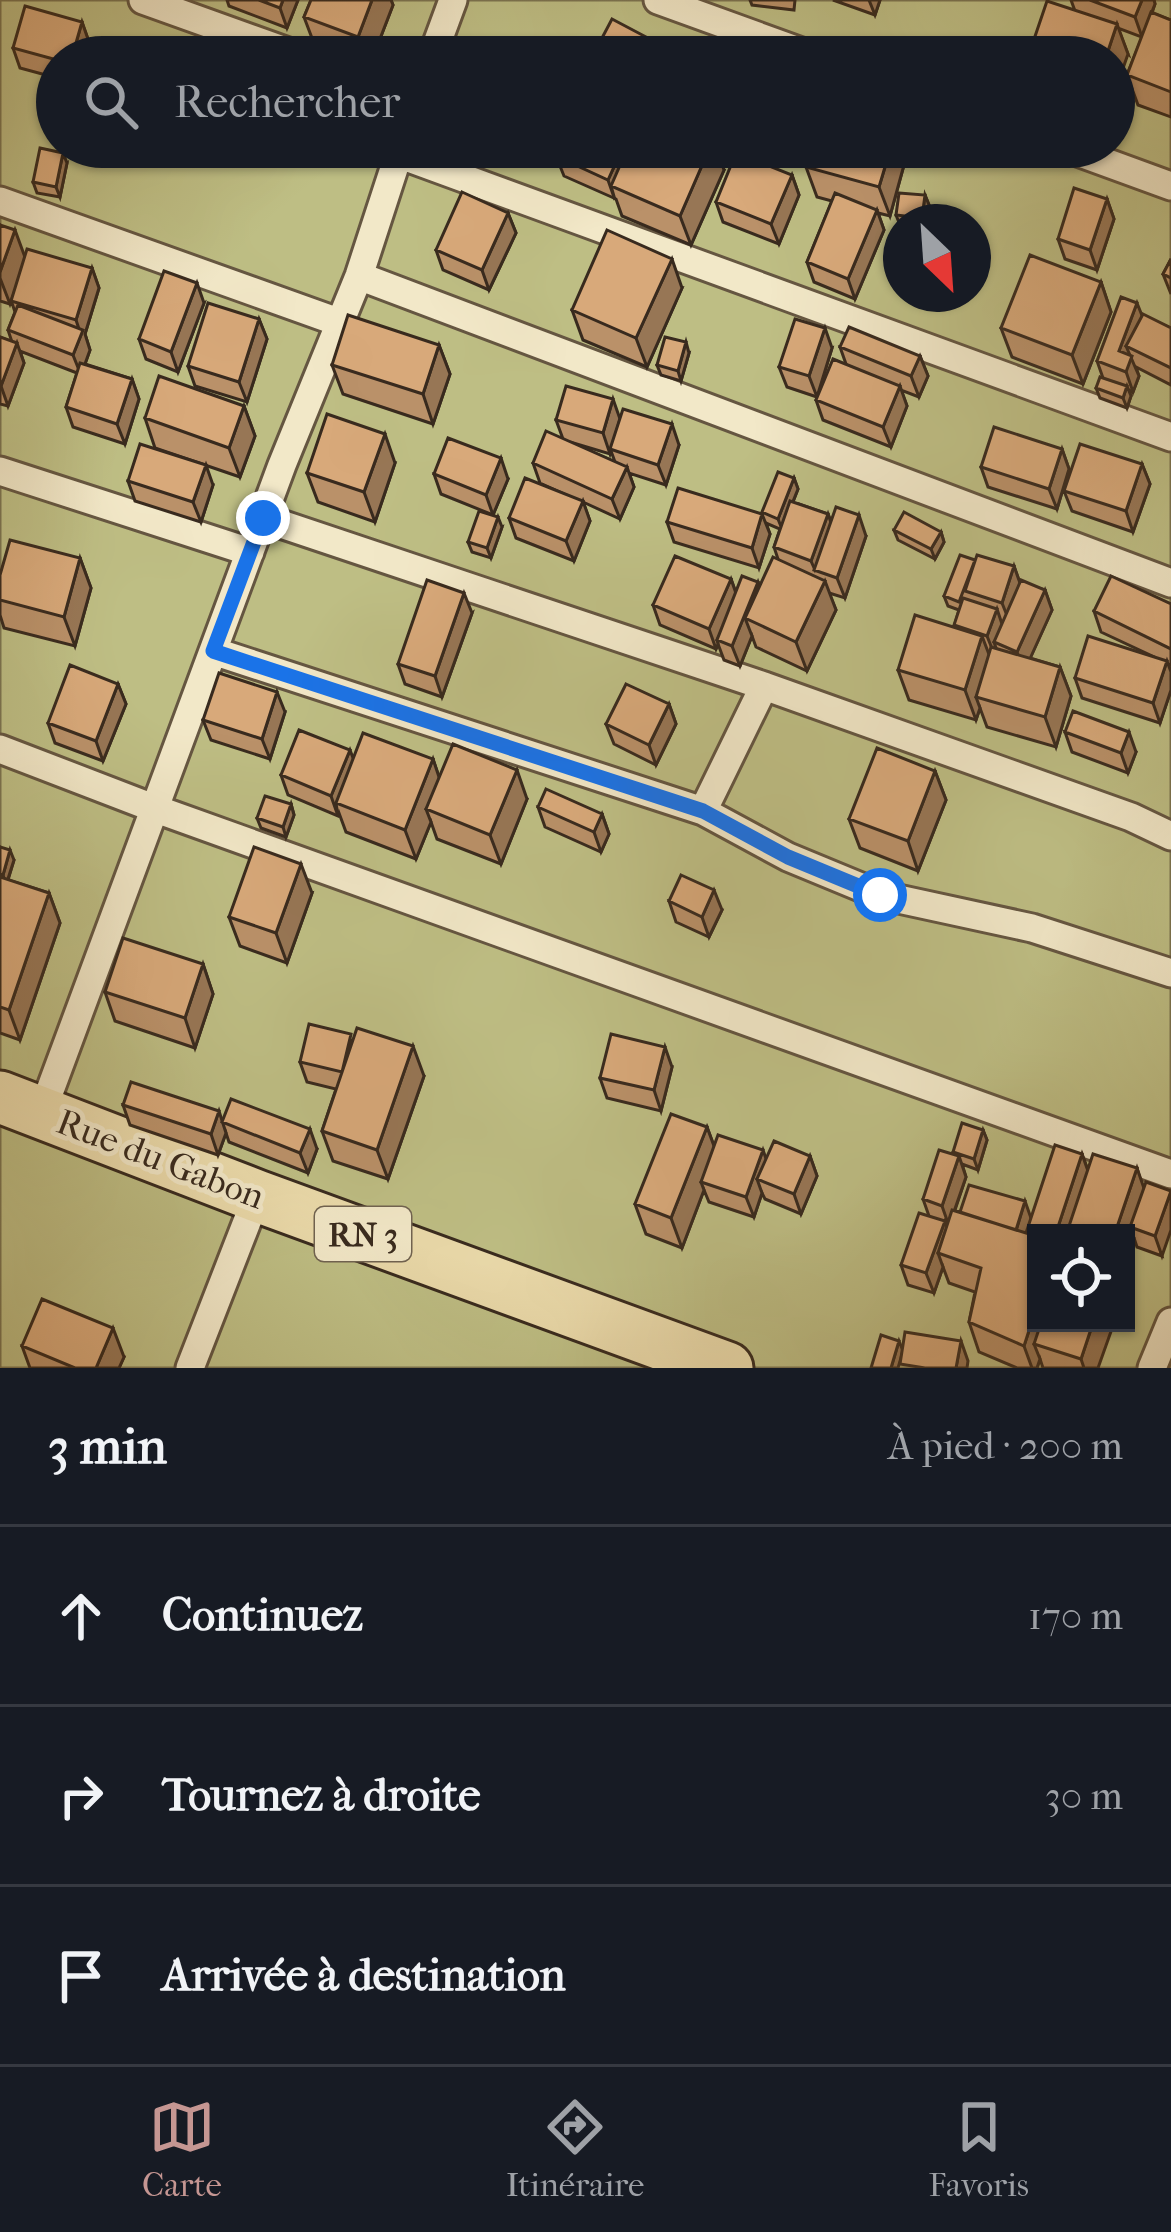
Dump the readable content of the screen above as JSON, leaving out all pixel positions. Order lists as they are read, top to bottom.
{
  "streets": {
    "highway": ["Rue du Gabon", "RN 3"]
  },
  "north": "bottom right",
  "page": {
    "search": "Rechercher",
    "heading": ["3 min", "À pied · 200 m"],
    "list": [
      ["Continuez", "170 m"],
      ["Tournez à droite", "30 m"],
      "Arrivée à destination"
    ],
    "nav": ["Carte", "Itinéraire", "Favoris"]
  }
}
